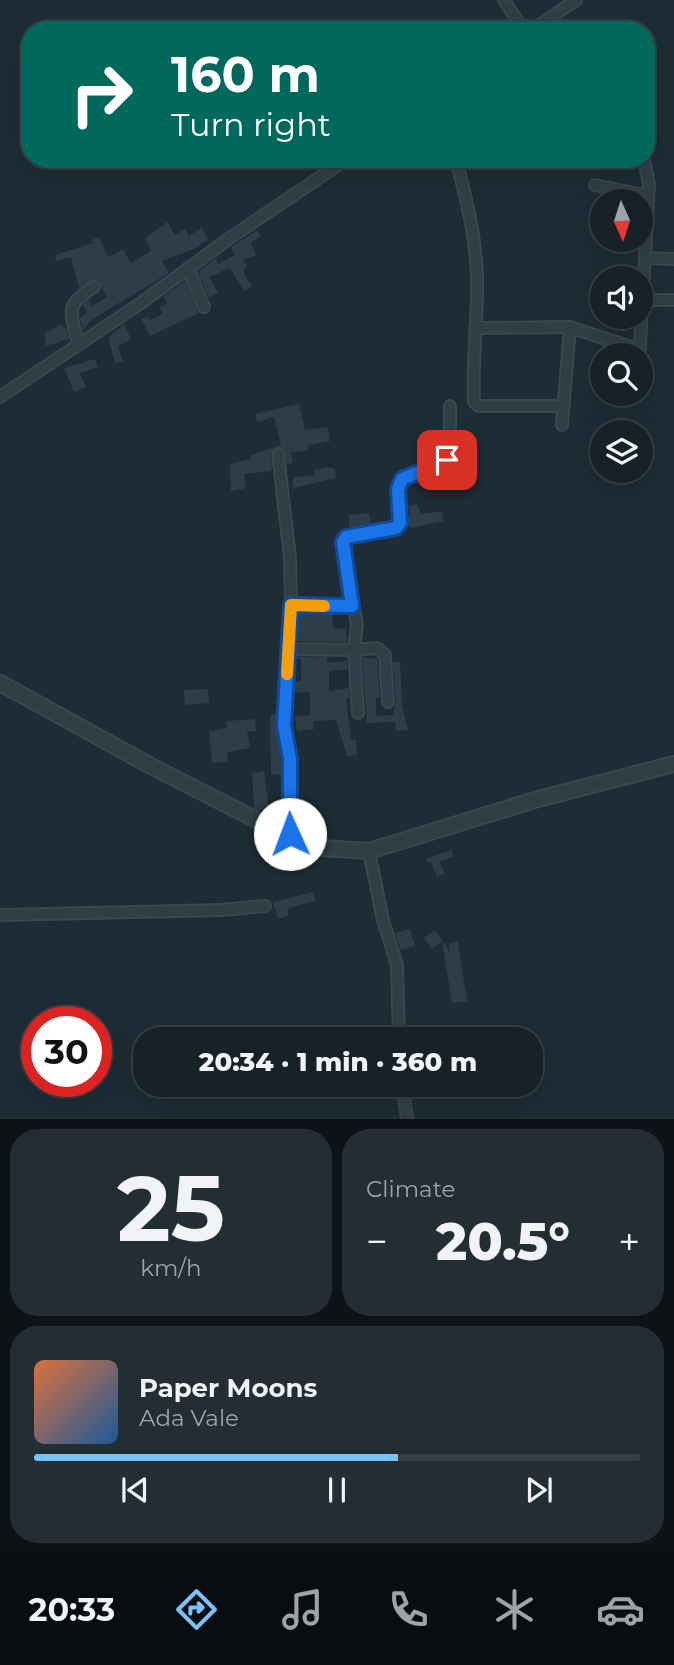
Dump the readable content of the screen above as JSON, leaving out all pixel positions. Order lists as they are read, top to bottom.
{
  "north": "bottom",
  "page": {
    "turn": ["160 m", "Turn right"],
    "limit": "30",
    "trip": "20:34 · 1 min · 360 m",
    "tile": [
      ["25", "km/h"],
      "Climate"
    ],
    "heat": ["−", "20.5°", "+"],
    "song": ["Paper Moons", "Ada Vale"],
    "tabs": "20:33"
  }
}
